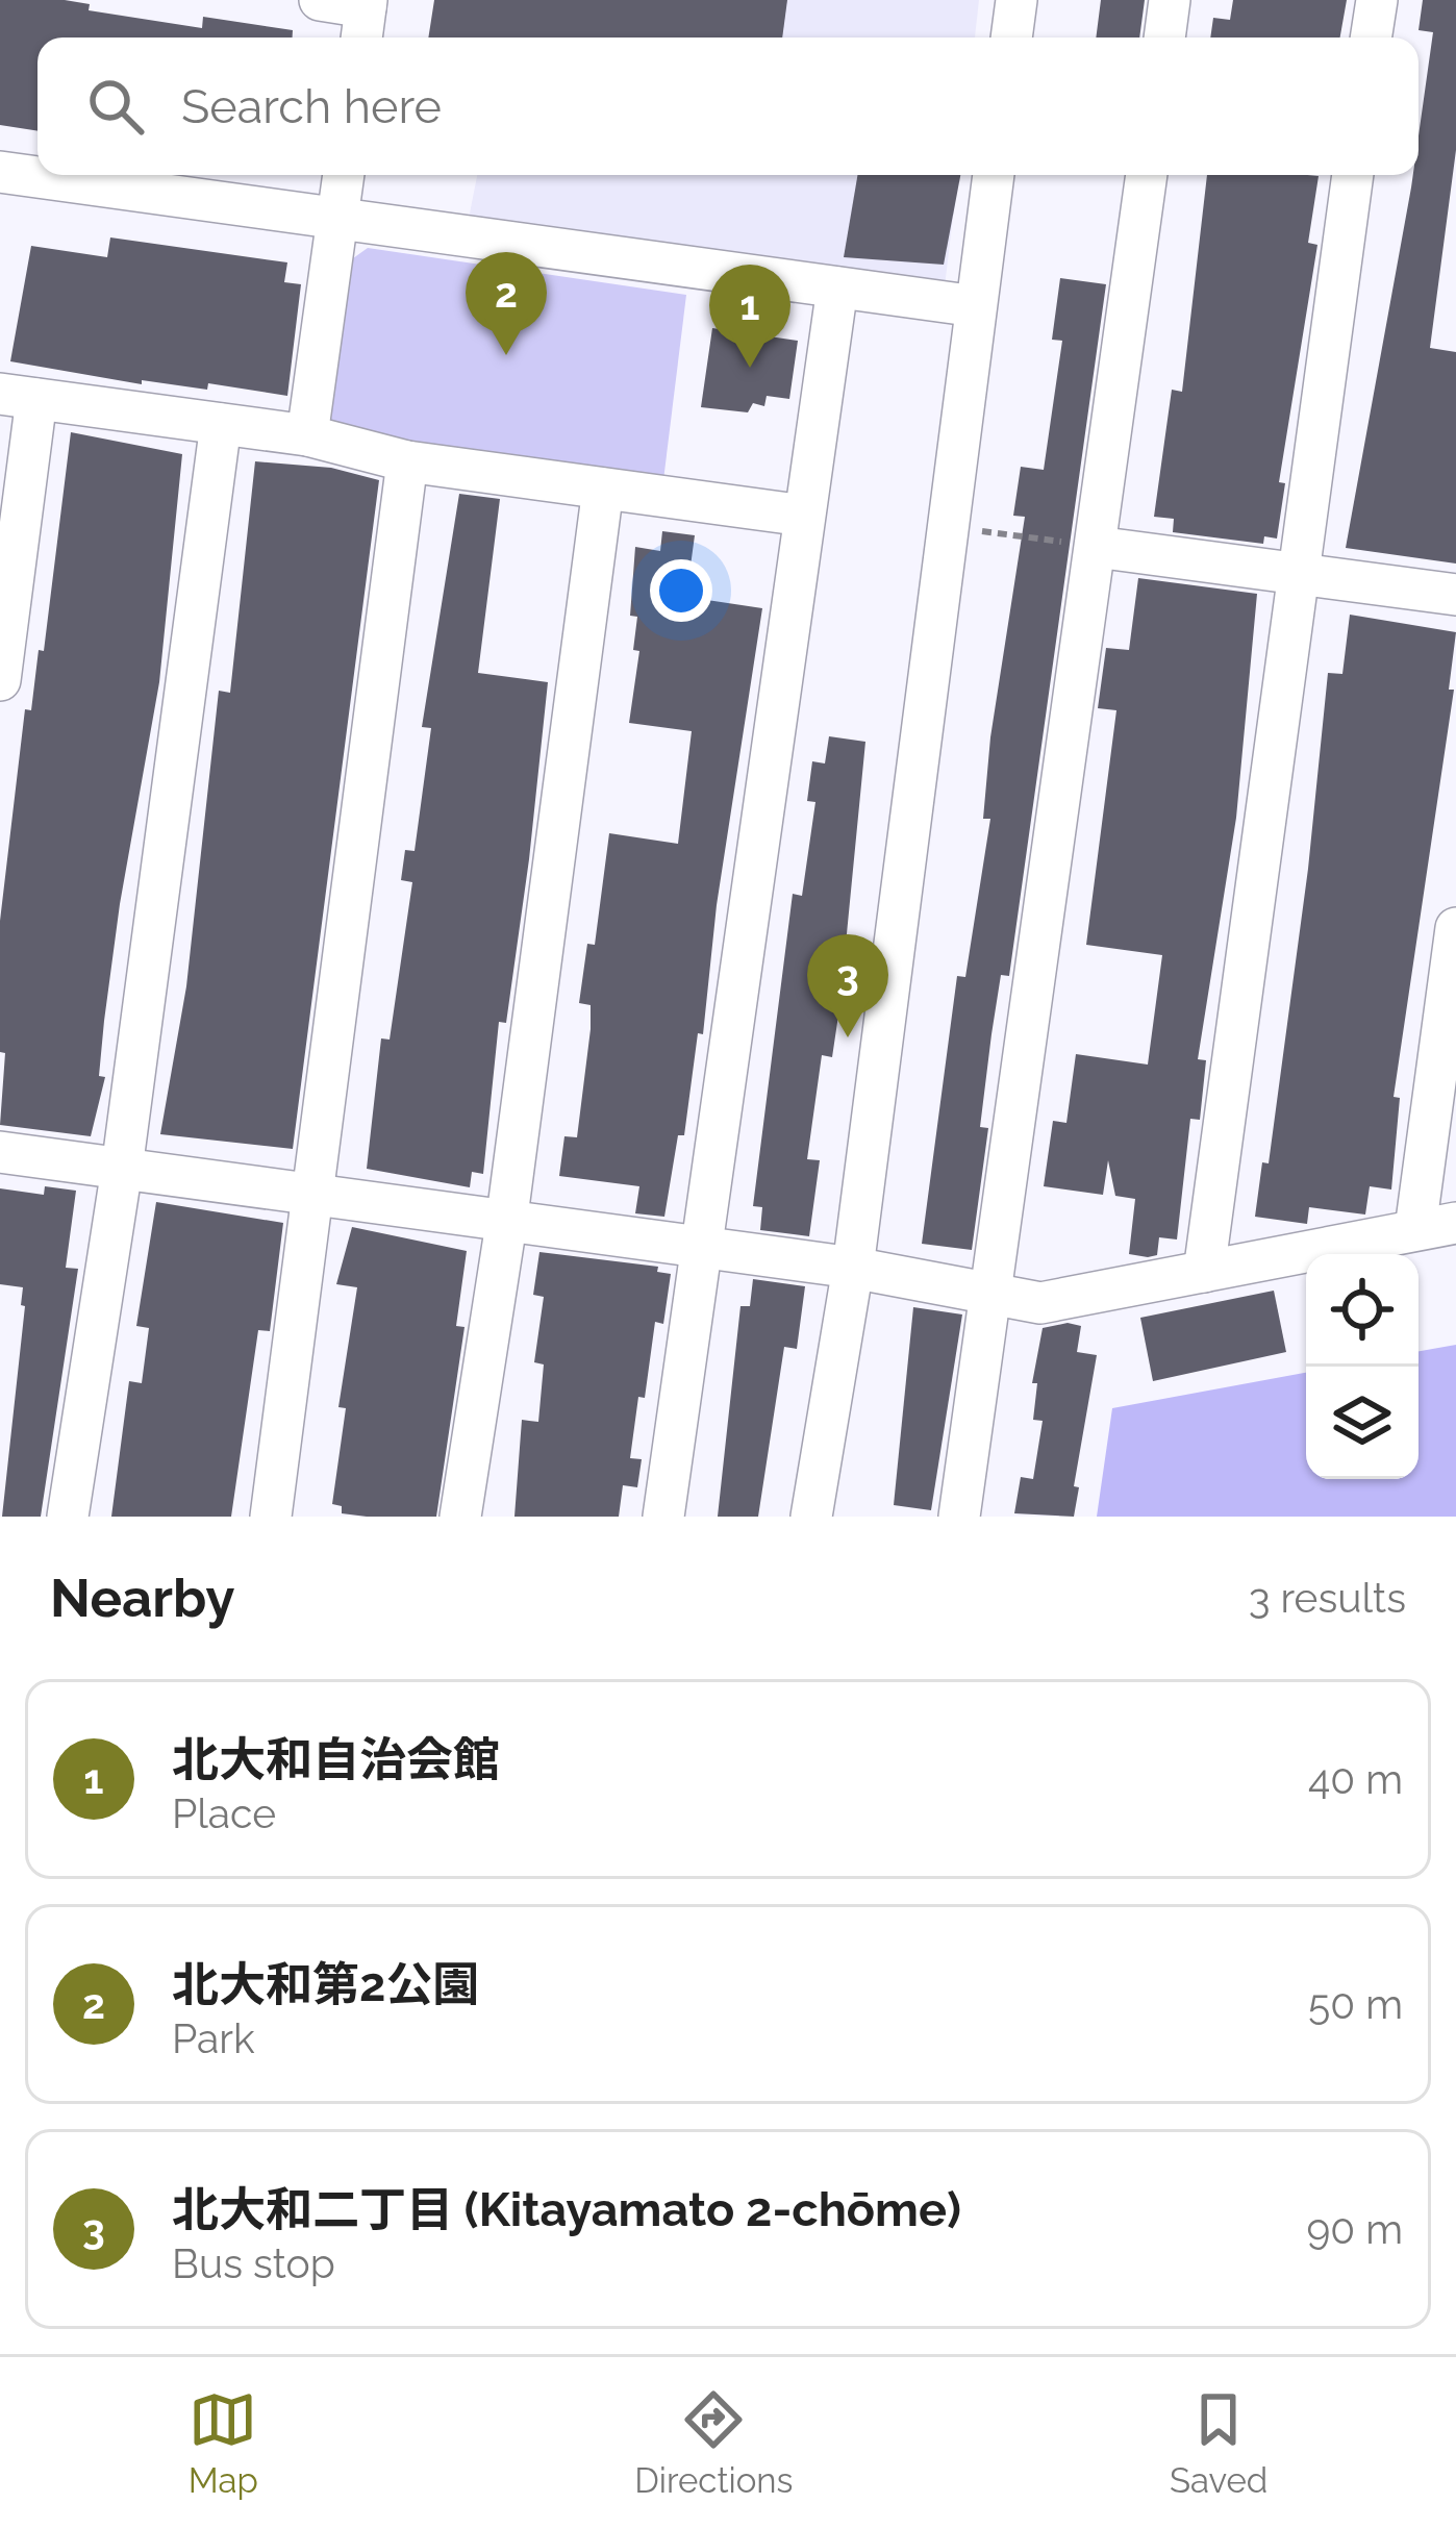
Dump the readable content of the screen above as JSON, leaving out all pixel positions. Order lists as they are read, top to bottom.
{
  "page": {
    "search": "Search here",
    "pins": ["2", "1", "3"],
    "heading": ["Nearby", "3 results"],
    "list": [
      {
        "mark": "1",
        "name": "北大和自治会館",
        "note": "Place",
        "value": "40 m"
      },
      {
        "mark": "2",
        "name": "北大和第2公園",
        "note": "Park",
        "value": "50 m"
      },
      {
        "mark": "3",
        "name": "北大和二丁目 (Kitayamato 2-chōme)",
        "note": "Bus stop",
        "value": "90 m"
      }
    ],
    "nav": ["Map", "Directions", "Saved"]
  }
}
